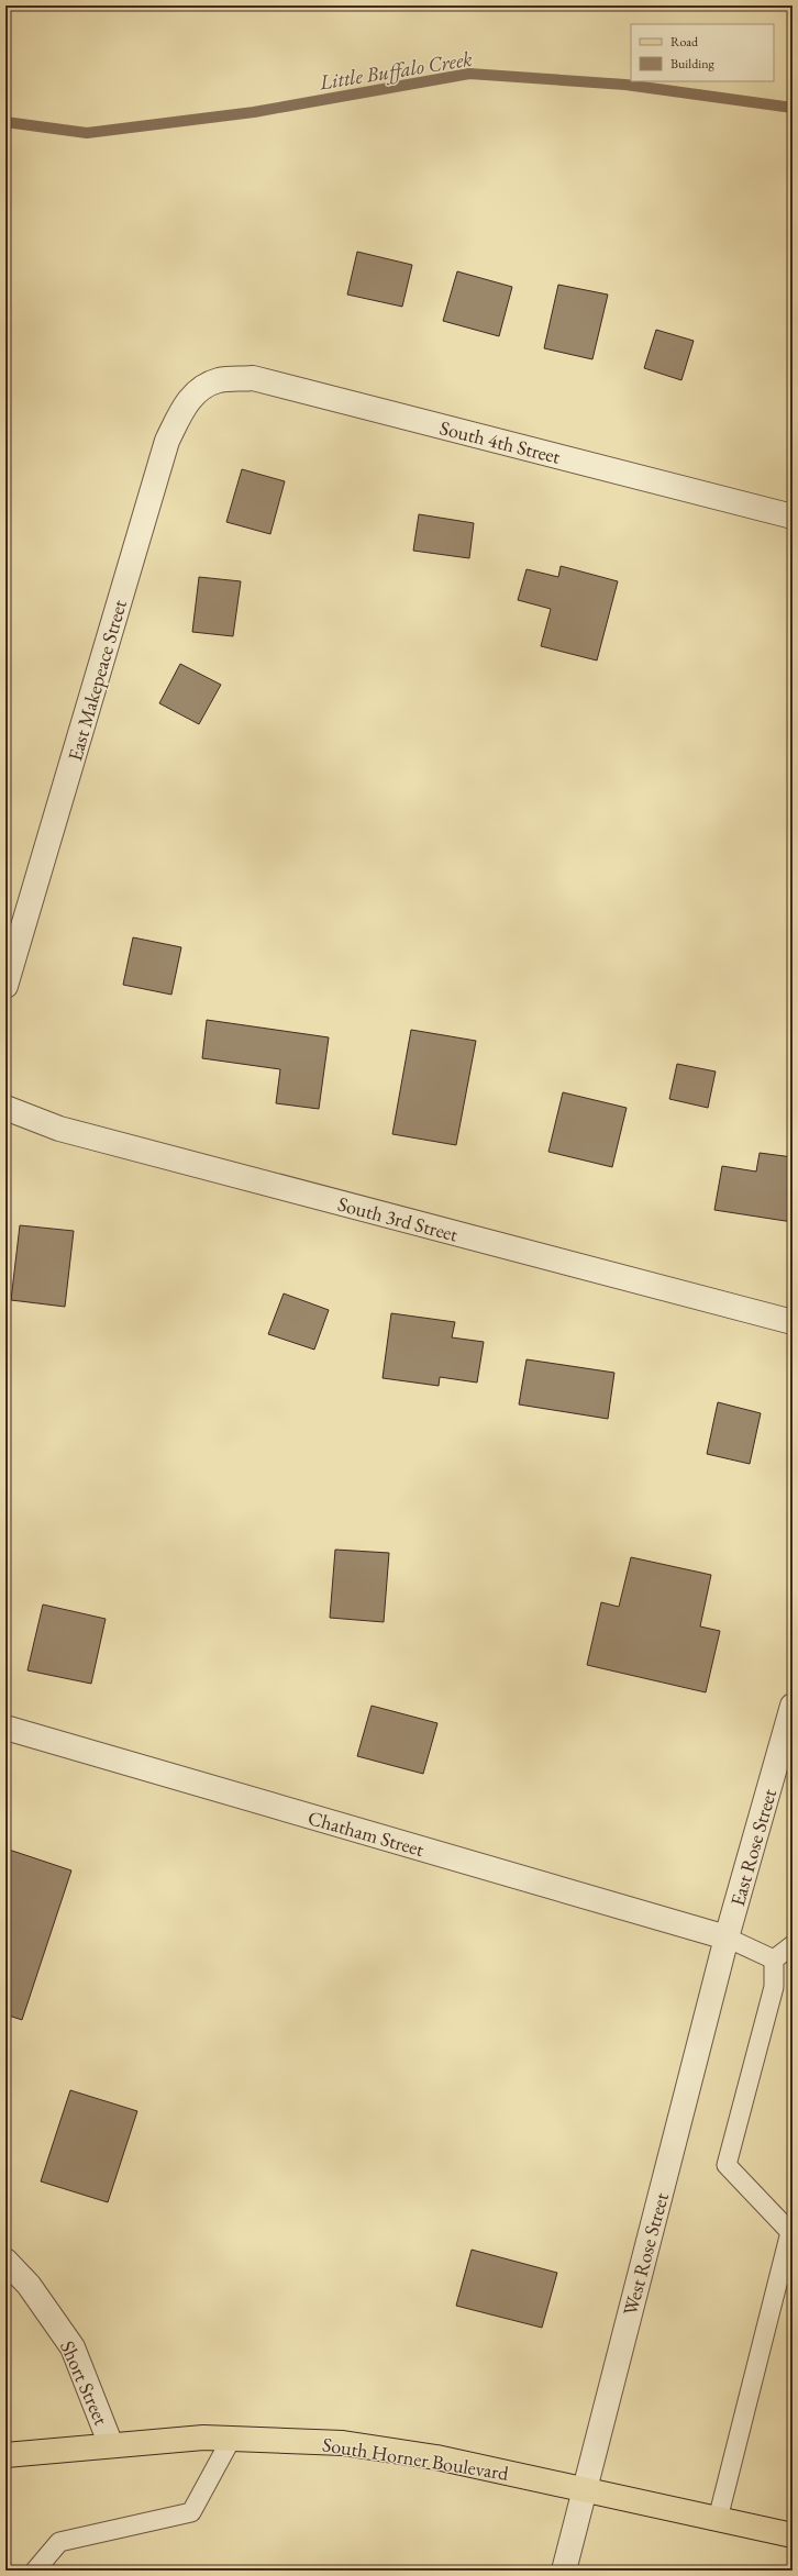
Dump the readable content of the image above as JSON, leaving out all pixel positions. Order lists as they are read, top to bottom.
{
  "streets": {
    "main road": ["South Horner Boulevard"],
    "street": [
      "South 4th Street",
      "East Makepeace Street",
      "South 3rd Street",
      "Chatham Street",
      "East Rose Street",
      "West Rose Street",
      "Short Street"
    ]
  },
  "crossings": [
    ["South 4th Street", "East Makepeace Street"],
    ["Chatham Street", "East Rose Street"],
    ["Chatham Street", "West Rose Street"],
    ["East Rose Street", "West Rose Street"],
    ["West Rose Street", "South Horner Boulevard"],
    ["Short Street", "South Horner Boulevard"]
  ],
  "water": ["Little Buffalo Creek"],
  "legend": ["Road", "Building"]
}
